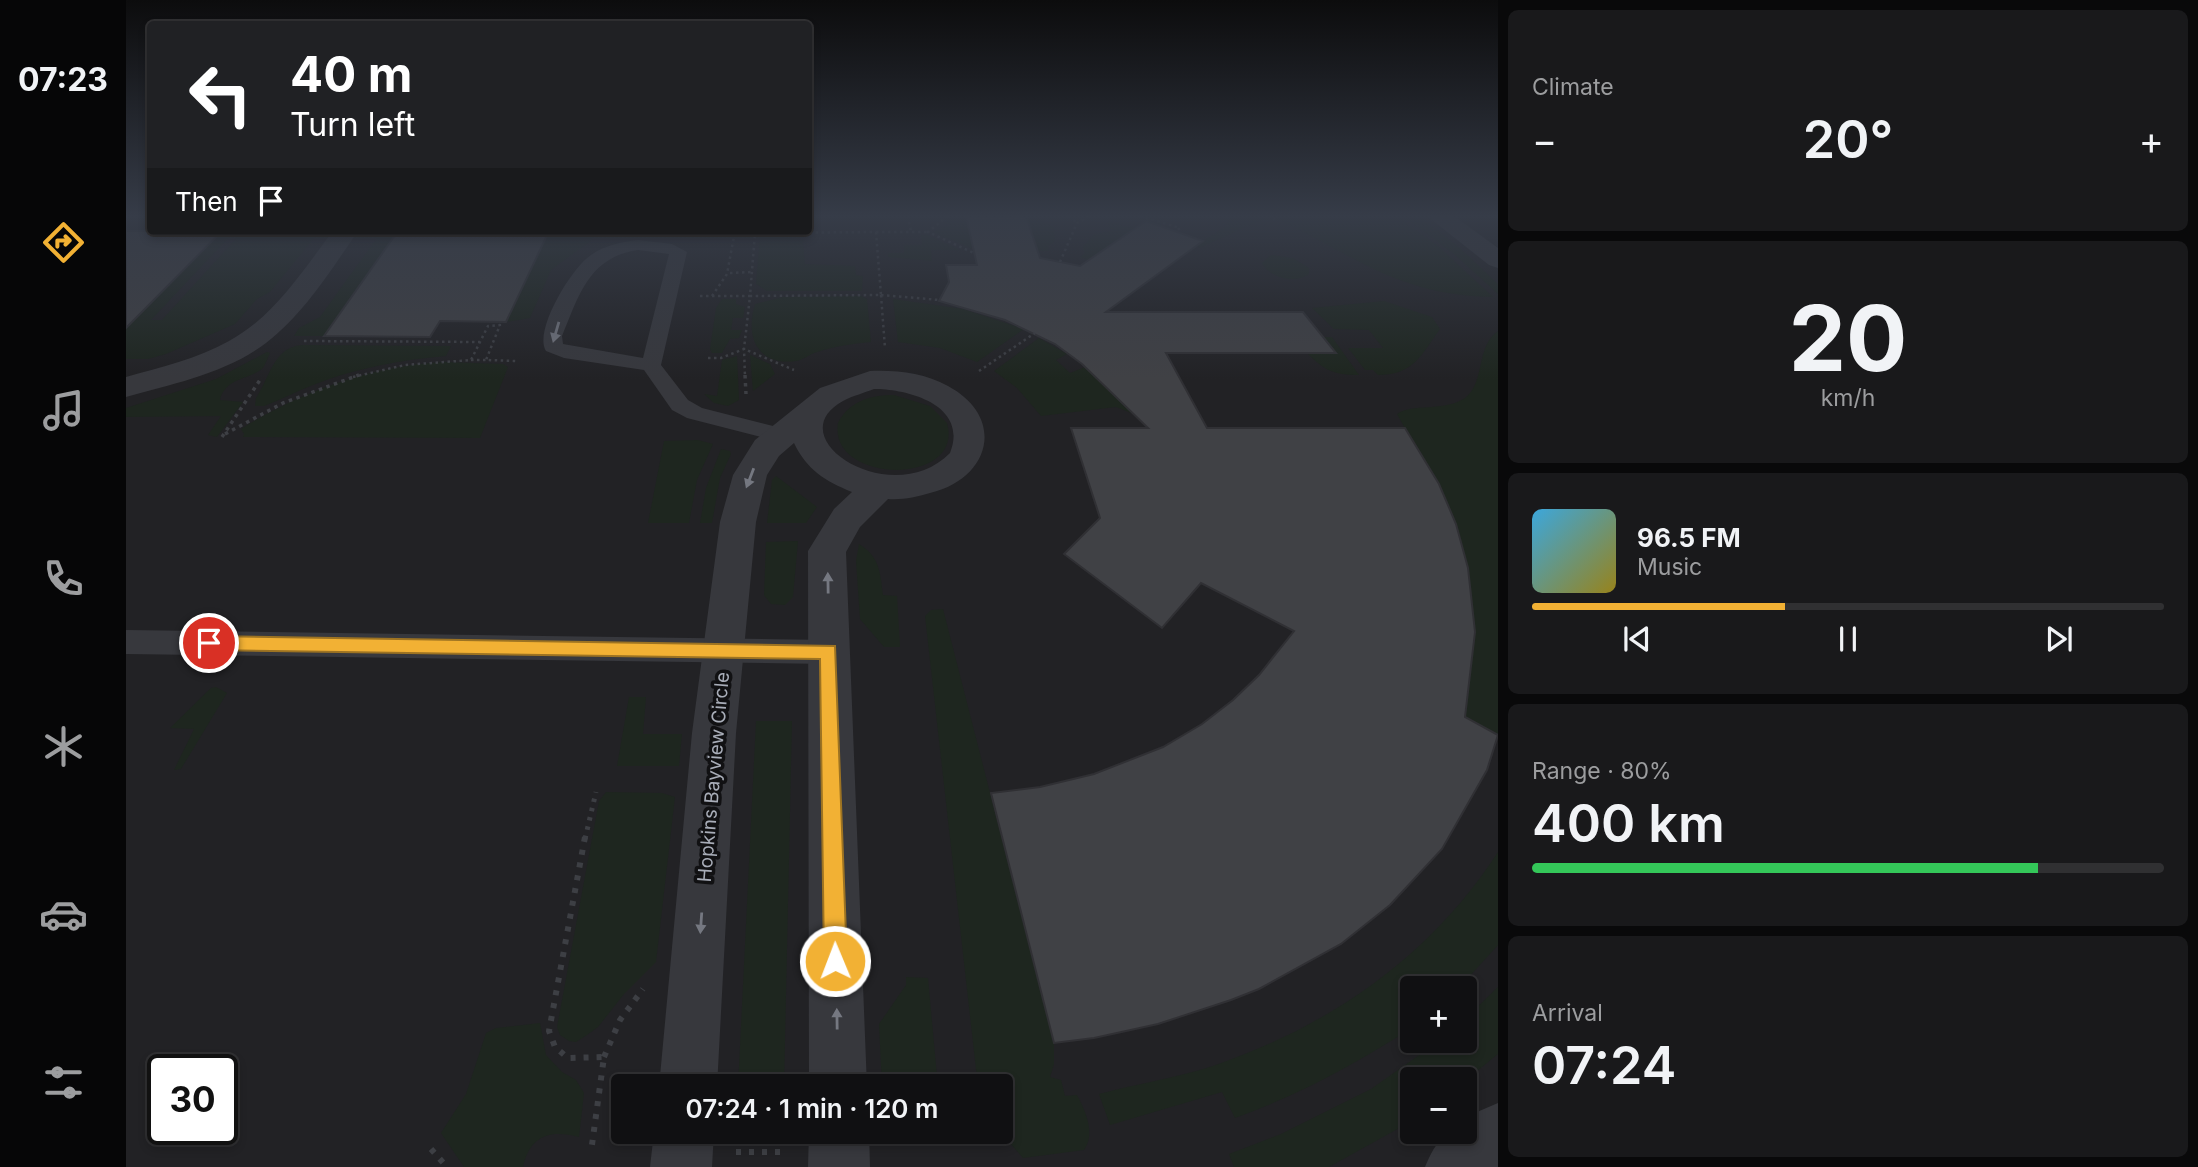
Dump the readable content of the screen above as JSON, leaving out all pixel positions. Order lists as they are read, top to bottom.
{
  "streets": {
    "street": ["Hopkins Bayview Circle"]
  },
  "page": {
    "tabs": "07:23",
    "tile": [
      "Climate",
      ["20", "km/h"],
      ["Range · 80%", "400 km"],
      ["Arrival", "07:24"]
    ],
    "turn": ["40 m", "Turn left"],
    "heat": ["−", "20°", "+"],
    "then": "Then",
    "song": ["96.5 FM", "Music"],
    "map_buttons": ["+", "−"],
    "limit": "30",
    "trip": "07:24 · 1 min · 120 m"
  }
}
